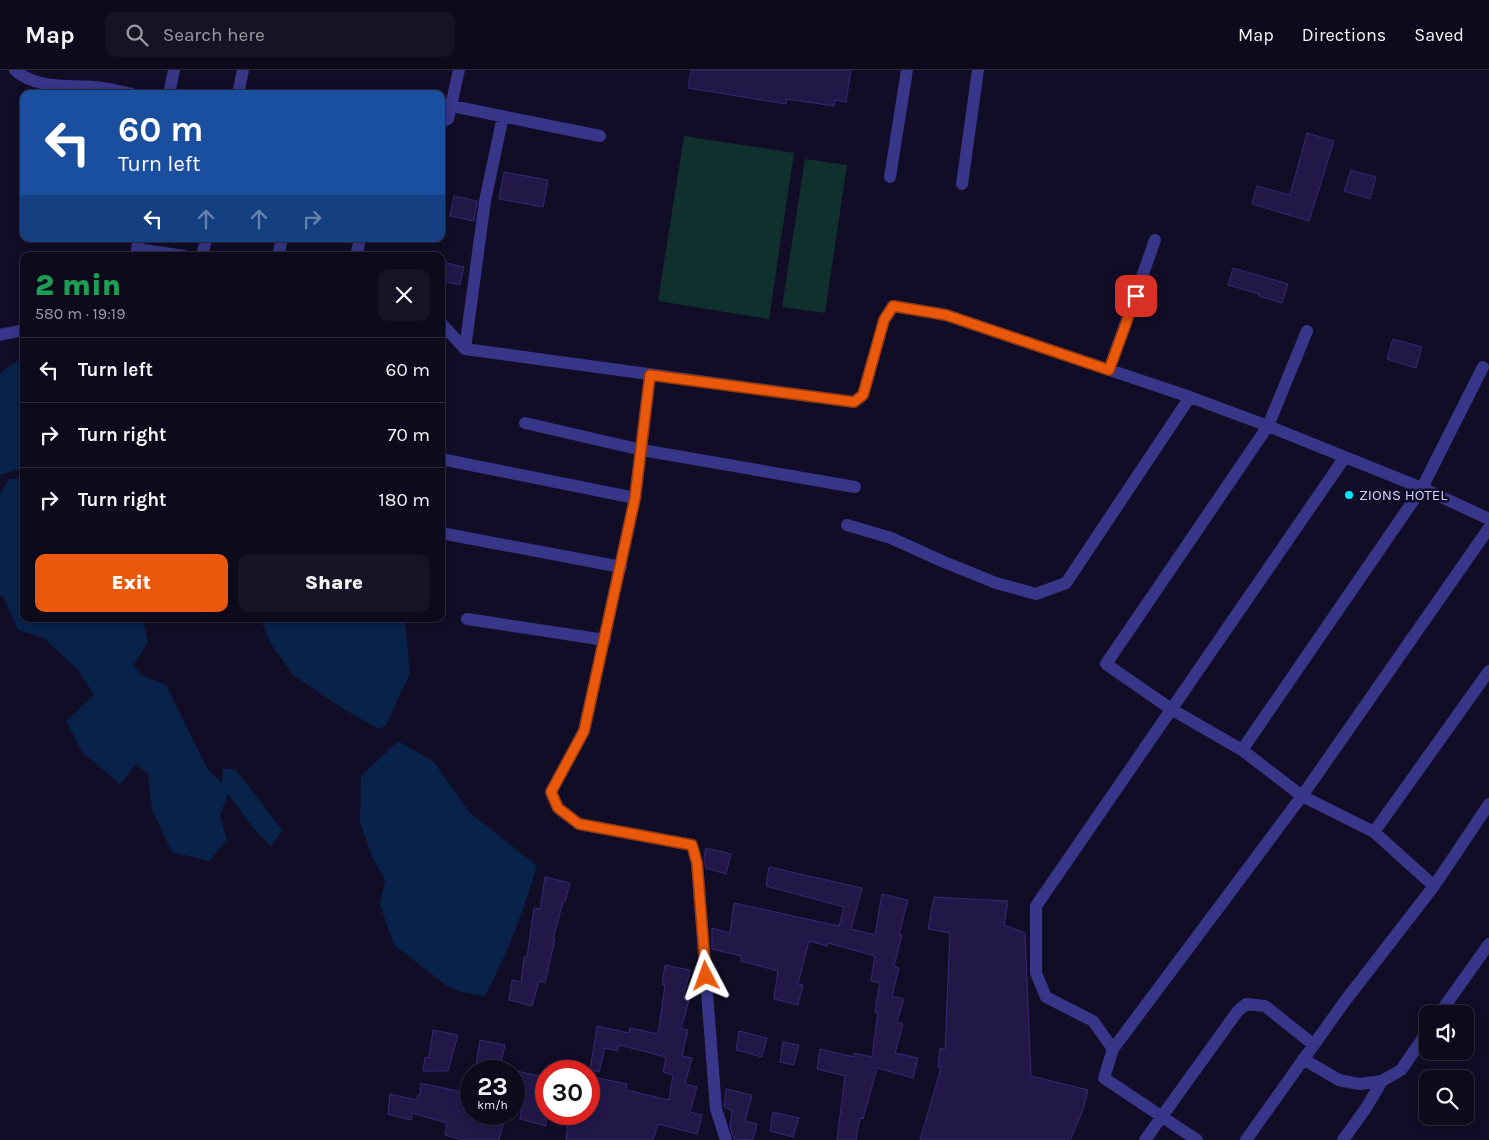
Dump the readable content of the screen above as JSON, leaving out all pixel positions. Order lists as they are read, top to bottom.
{
  "places": ["ZIONS HOTEL"],
  "page": {
    "header": "Map",
    "search": "Search here",
    "nav": ["Map", "Directions", "Saved"],
    "turn": ["60 m", "Turn left"],
    "heading": ["2 min", "580 m · 19:19"],
    "list": [
      {
        "name": "Turn left",
        "value": "60 m"
      },
      {
        "name": "Turn right",
        "value": "70 m"
      },
      {
        "name": "Turn right",
        "value": "180 m"
      }
    ],
    "buttons": ["Exit", "Share"],
    "speed": "23 km/h",
    "limit": "30"
  }
}
